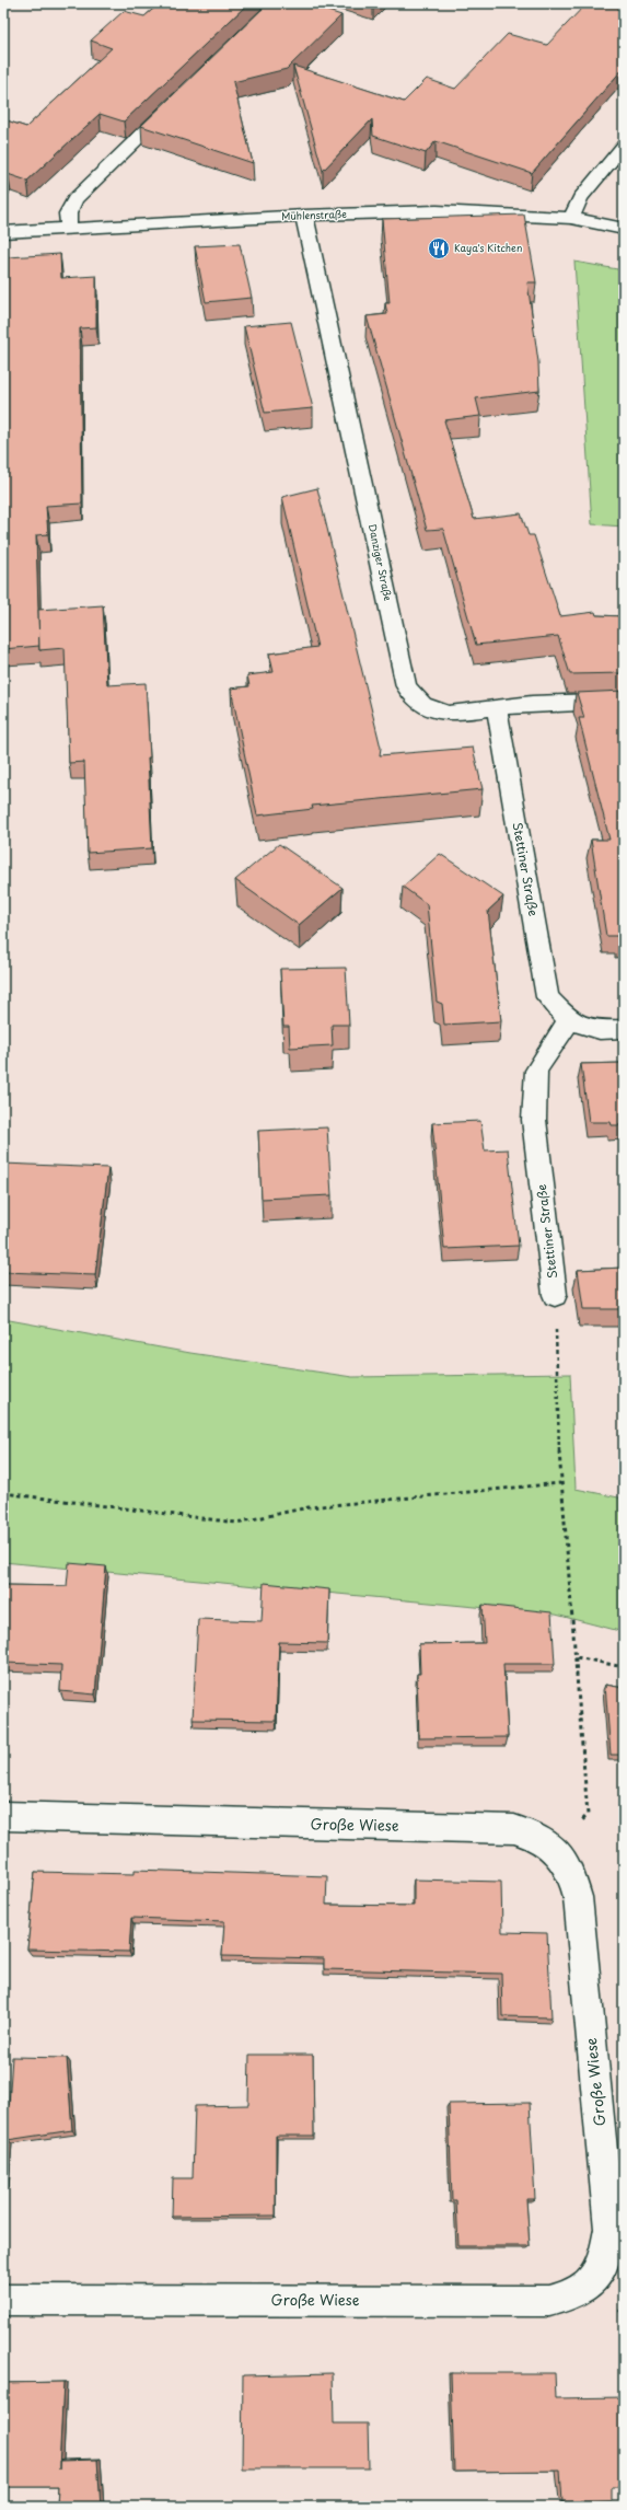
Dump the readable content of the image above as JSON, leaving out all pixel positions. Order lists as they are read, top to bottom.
{
  "streets": {
    "street": [
      "Mühlenstraße",
      "Danziger Straße",
      "Stettiner Straße",
      "Große Wiese"
    ]
  },
  "crossings": [
    ["Mühlenstraße", "Danziger Straße"],
    ["Danziger Straße", "Stettiner Straße"]
  ],
  "places": {
    "restaurant": ["Kaya's Kitchen"]
  }
}
